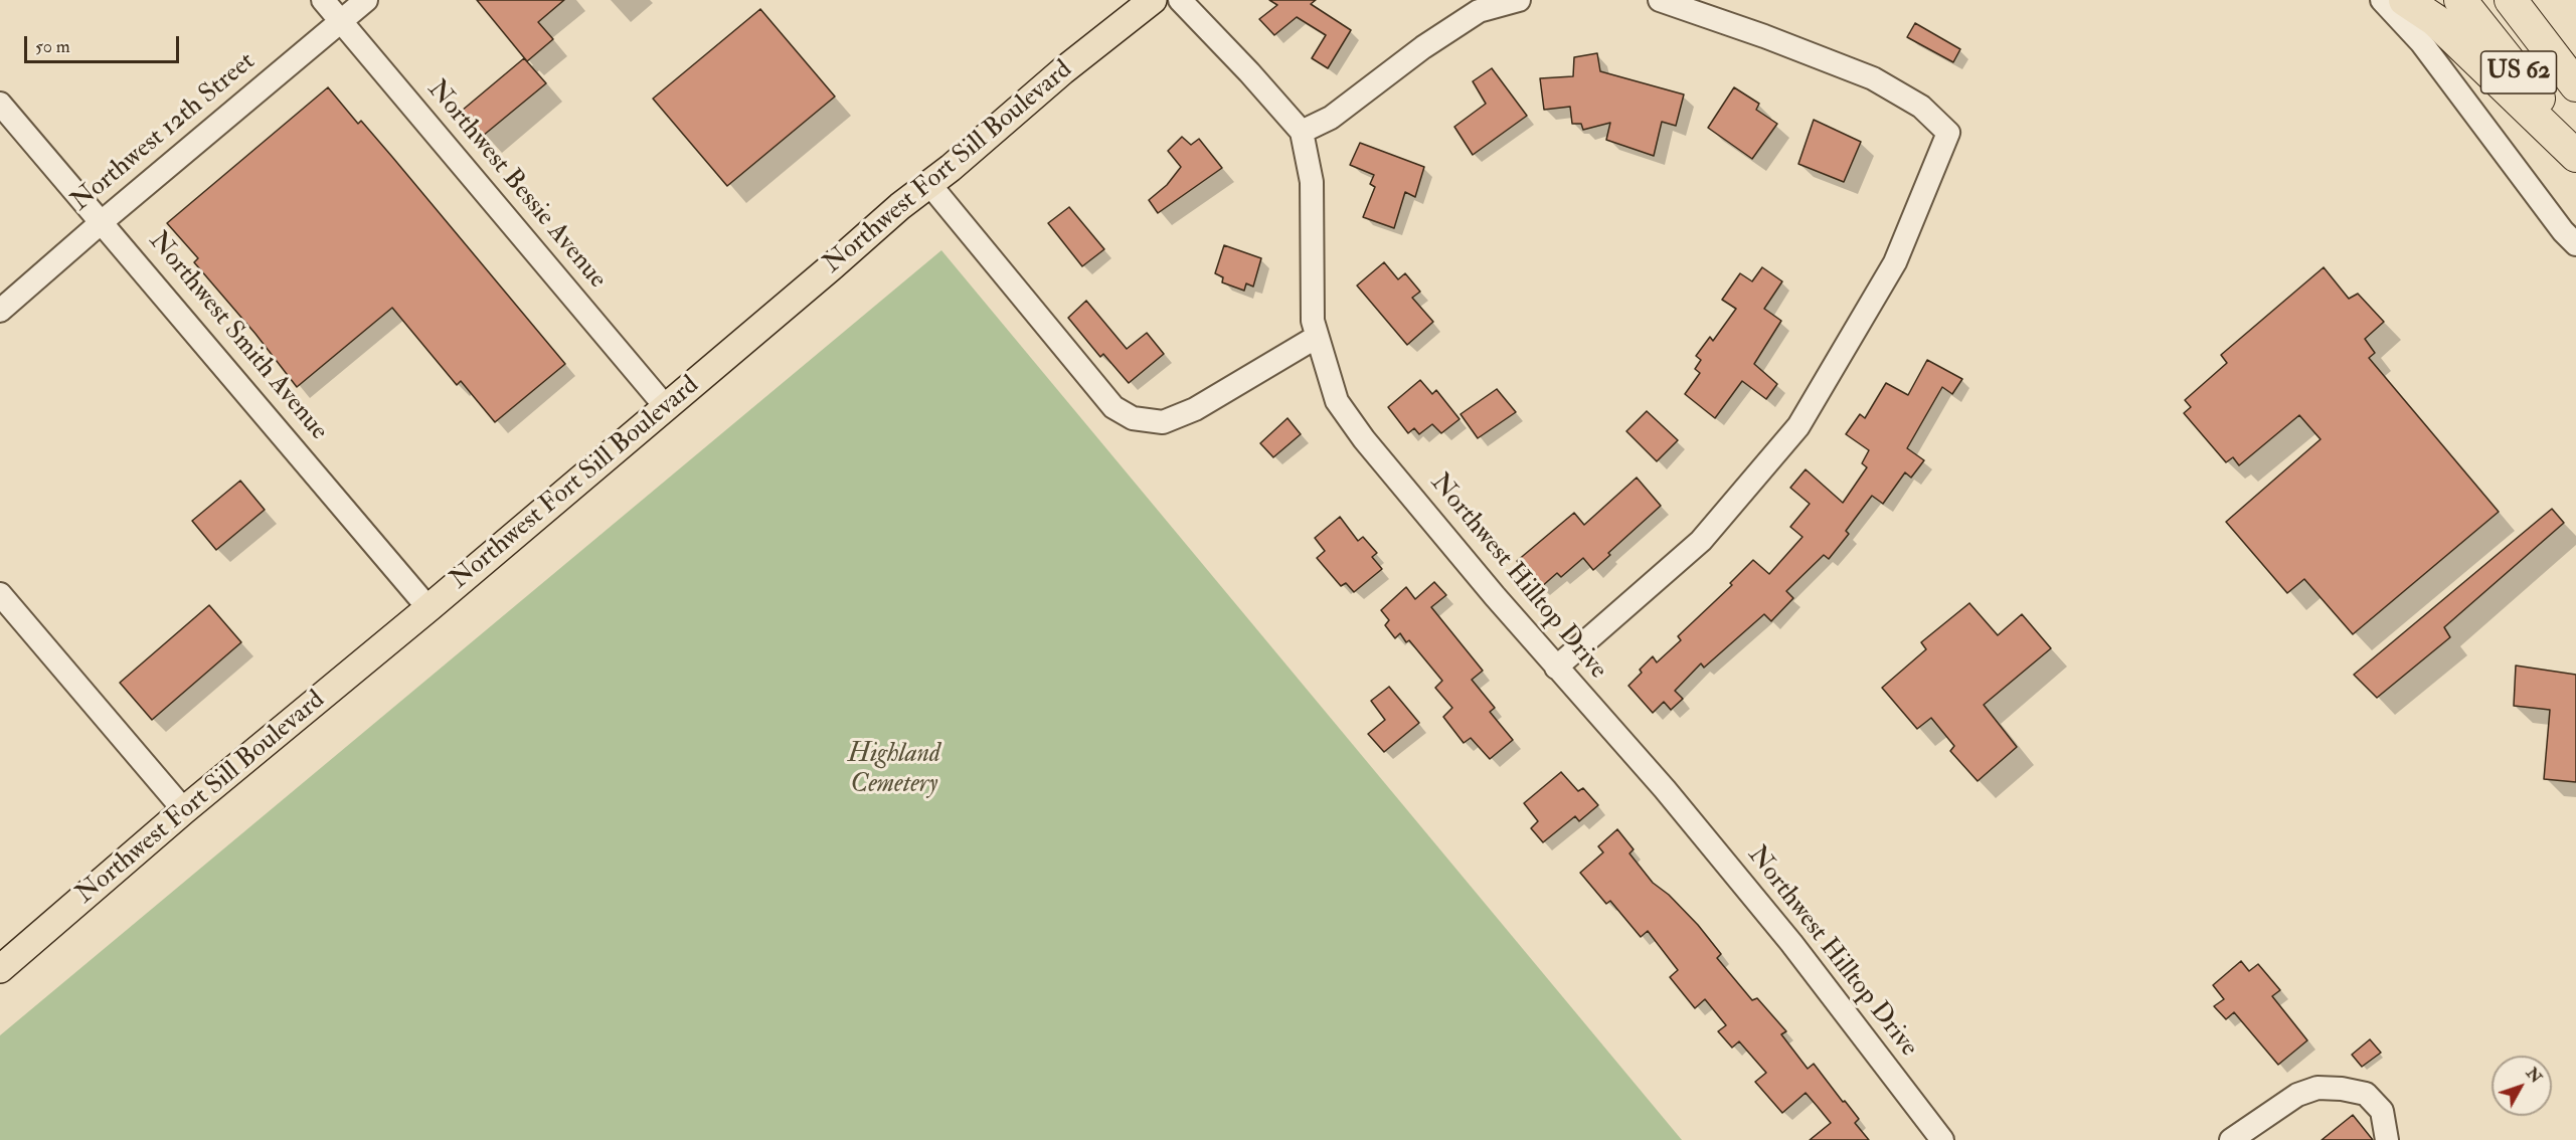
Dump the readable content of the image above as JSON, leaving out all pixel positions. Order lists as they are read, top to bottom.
{
  "streets": {
    "highway": ["US 62"],
    "main road": ["Northwest Fort Sill Boulevard"],
    "street": [
      "Northwest 12th Street",
      "Northwest Bessie Avenue",
      "Northwest Smith Avenue",
      "Northwest Hilltop Drive"
    ]
  },
  "crossings": [
    ["Northwest 12th Street", "Northwest Bessie Avenue"],
    ["Northwest 12th Street", "Northwest Smith Avenue"],
    ["Northwest Fort Sill Boulevard", "Northwest Bessie Avenue"],
    ["Northwest Fort Sill Boulevard", "Northwest Smith Avenue"]
  ],
  "parks": ["Highland Cemetery"],
  "scale_bar": "50 m",
  "north": "top right"
}
